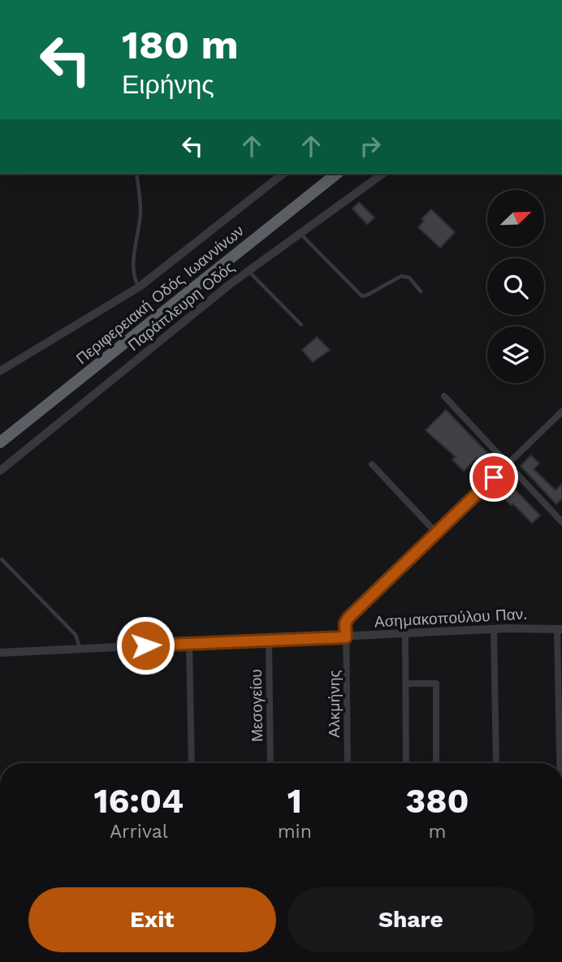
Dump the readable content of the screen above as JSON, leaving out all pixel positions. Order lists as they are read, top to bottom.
{
  "streets": {
    "highway": ["Περιφερειακή Οδός Ιωαννίνων"],
    "street": [
      "Παράπλευρη Οδός",
      "Ασημακοπούλου Παν.",
      "Αλκμήνης",
      "Μεσογείου"
    ]
  },
  "crossings": [
    ["Ασημακοπούλου Παν.", "Αλκμήνης"],
    ["Ασημακοπούλου Παν.", "Μεσογείου"]
  ],
  "north": "top right",
  "page": {
    "turn": ["180 m", "Ειρήνης"],
    "eta": [
      "16:04",
      "Arrival",
      "1",
      "min",
      "380",
      "m"
    ],
    "buttons": ["Exit", "Share"]
  }
}
